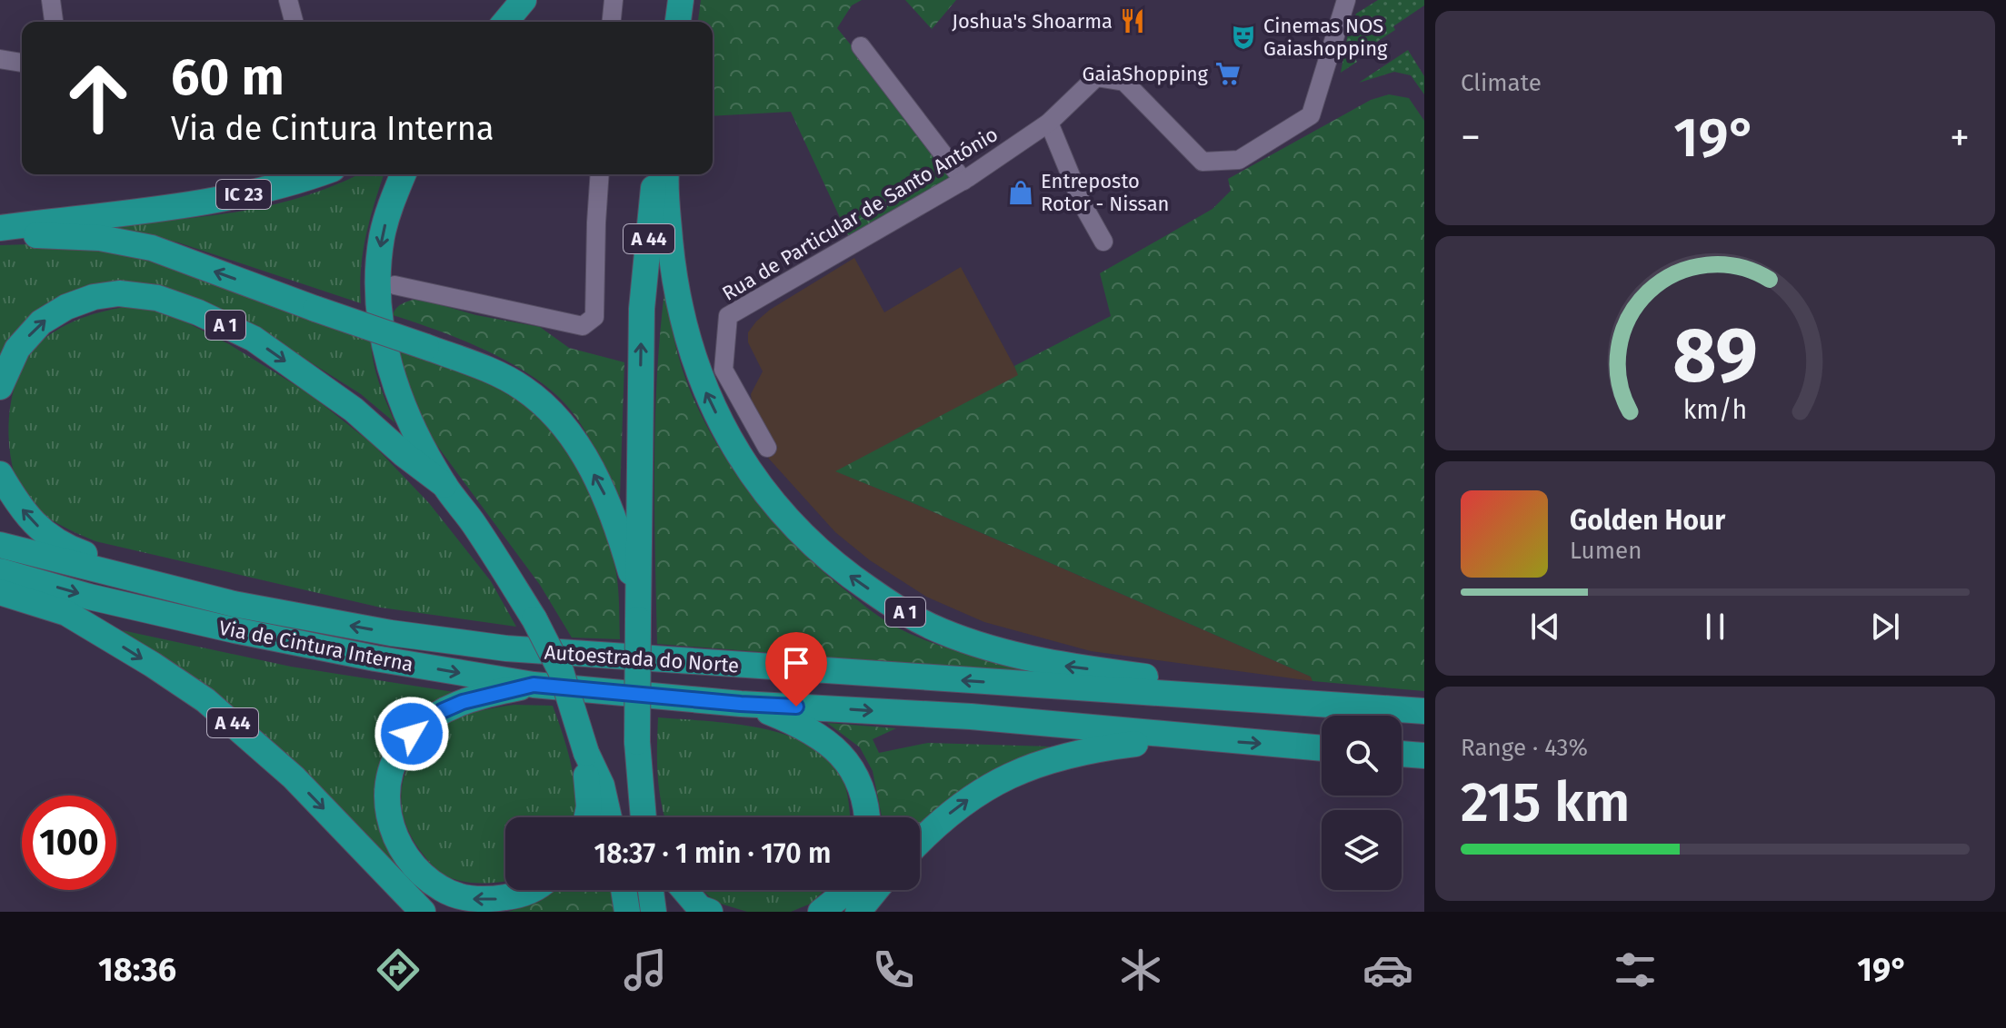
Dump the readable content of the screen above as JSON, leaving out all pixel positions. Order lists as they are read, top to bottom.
{
  "streets": {
    "highway": [
      "IC 23",
      "A 44",
      "A 1",
      "Via de Cintura Interna",
      "Autoestrada do Norte"
    ],
    "street": ["Rua de Particular de Santo António"]
  },
  "crossings": [
    ["A 1", "Autoestrada do Norte"],
    ["Via de Cintura Interna", "Autoestrada do Norte"]
  ],
  "places": {
    "restaurant": ["Joshua's Shoarma"],
    "theatre": ["Cinemas NOS Gaiashopping"],
    "supermarket": ["GaiaShopping"],
    "shop": ["Entreposto Rotor - Nissan"]
  },
  "page": {
    "tile": [
      "Climate",
      ["Range · 43%", "215 km"]
    ],
    "turn": ["60 m", "Via de Cintura Interna"],
    "heat": ["−", "19°", "+"],
    "song": ["Golden Hour", "Lumen"],
    "limit": "100",
    "trip": "18:37 · 1 min · 170 m",
    "tabs": ["18:36", "19°"],
    "gauge": ["89", "km/h"]
  }
}
